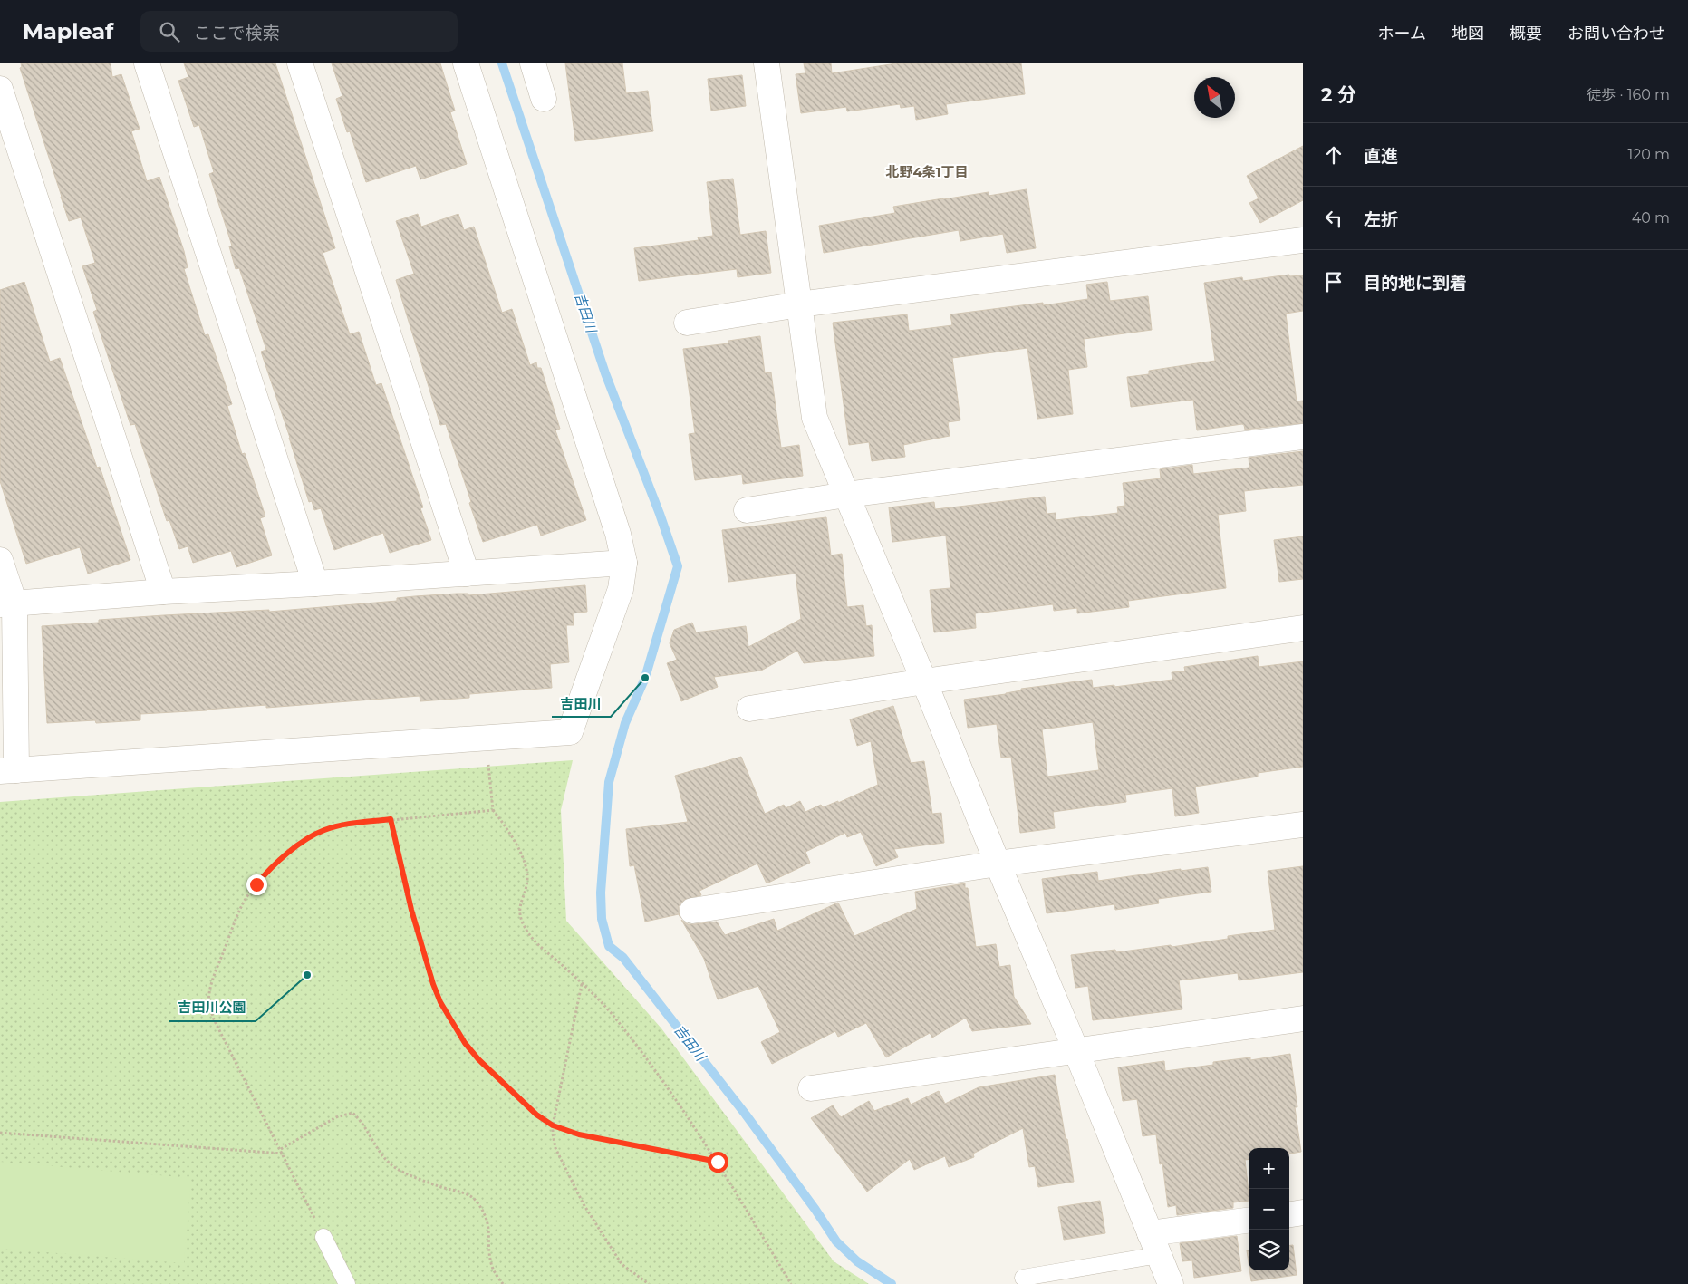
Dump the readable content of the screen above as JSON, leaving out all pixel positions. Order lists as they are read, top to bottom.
{
  "districts": ["北野4条1丁目"],
  "water": ["吉田川"],
  "places": ["吉田川", "吉田川公園"],
  "north": "top left",
  "page": {
    "header": "Mapleaf",
    "search": "ここで検索",
    "nav": [
      "ホーム",
      "地図",
      "概要",
      "お問い合わせ"
    ],
    "heading": ["2 分", "徒歩 · 160 m"],
    "list": [
      ["直進", "120 m"],
      ["左折", "40 m"],
      "目的地に到着"
    ],
    "map_buttons": ["+", "−"]
  }
}
